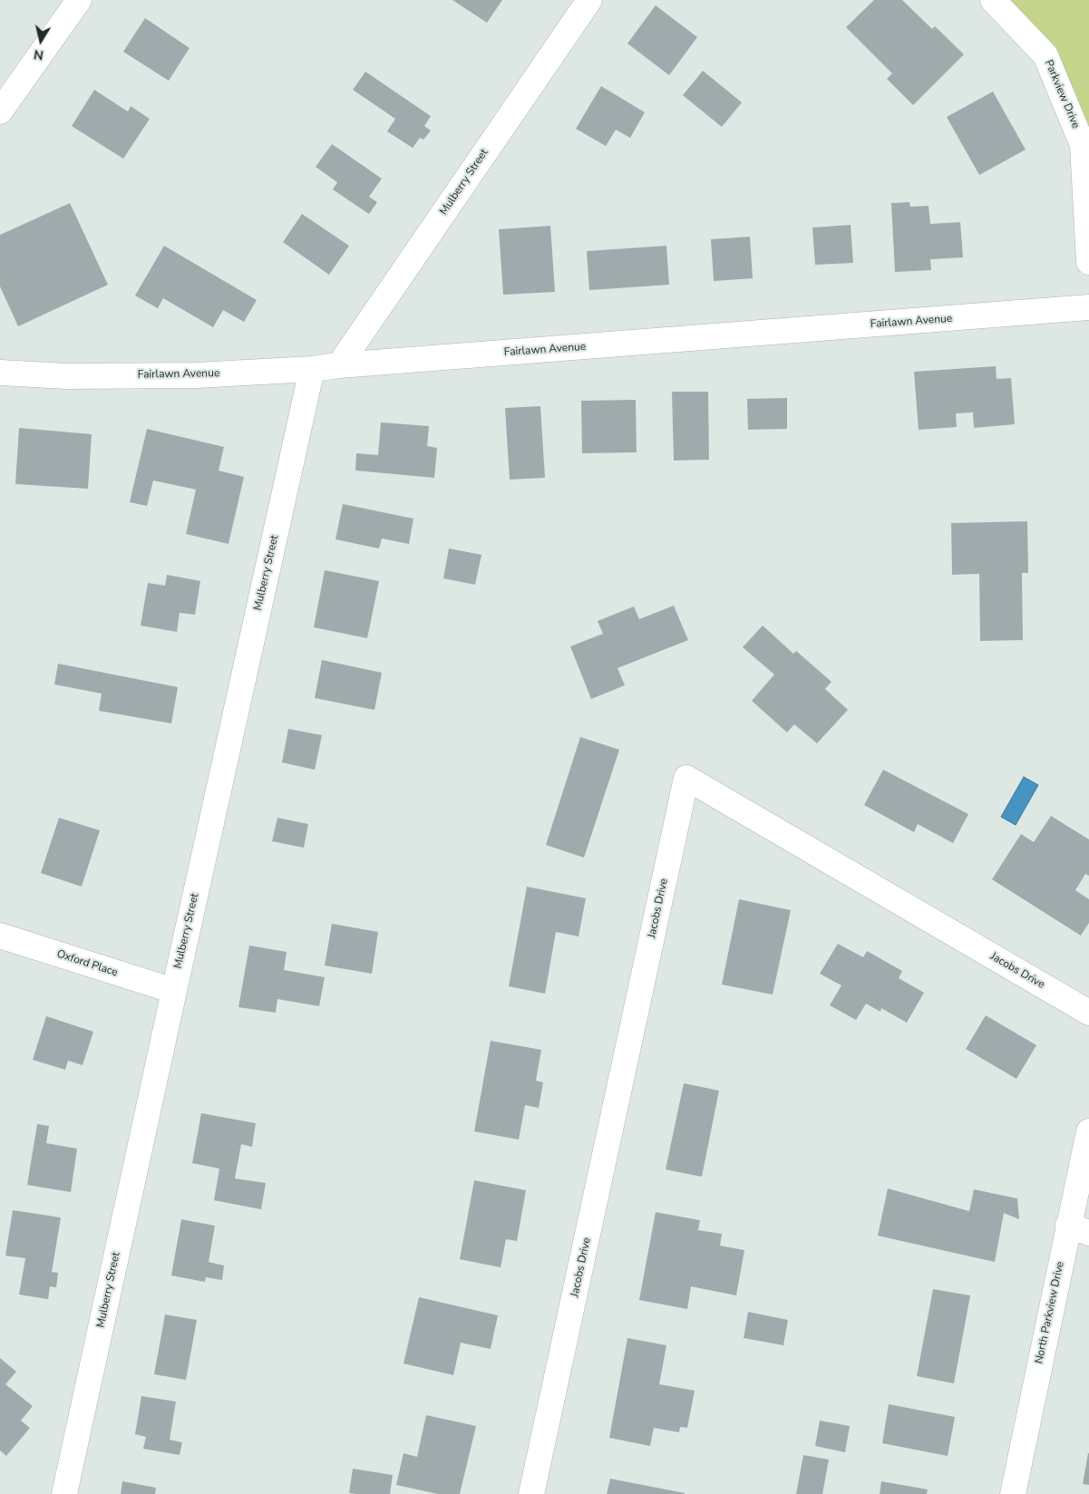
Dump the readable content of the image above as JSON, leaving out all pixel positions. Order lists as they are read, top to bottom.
{
  "streets": {
    "street": [
      "Parkview Drive",
      "Mulberry Street",
      "Fairlawn Avenue",
      "Jacobs Drive",
      "Oxford Place",
      "North Parkview Drive"
    ]
  },
  "crossings": [
    ["Mulberry Street", "Fairlawn Avenue"],
    ["Mulberry Street", "Oxford Place"]
  ],
  "north": "bottom"
}
